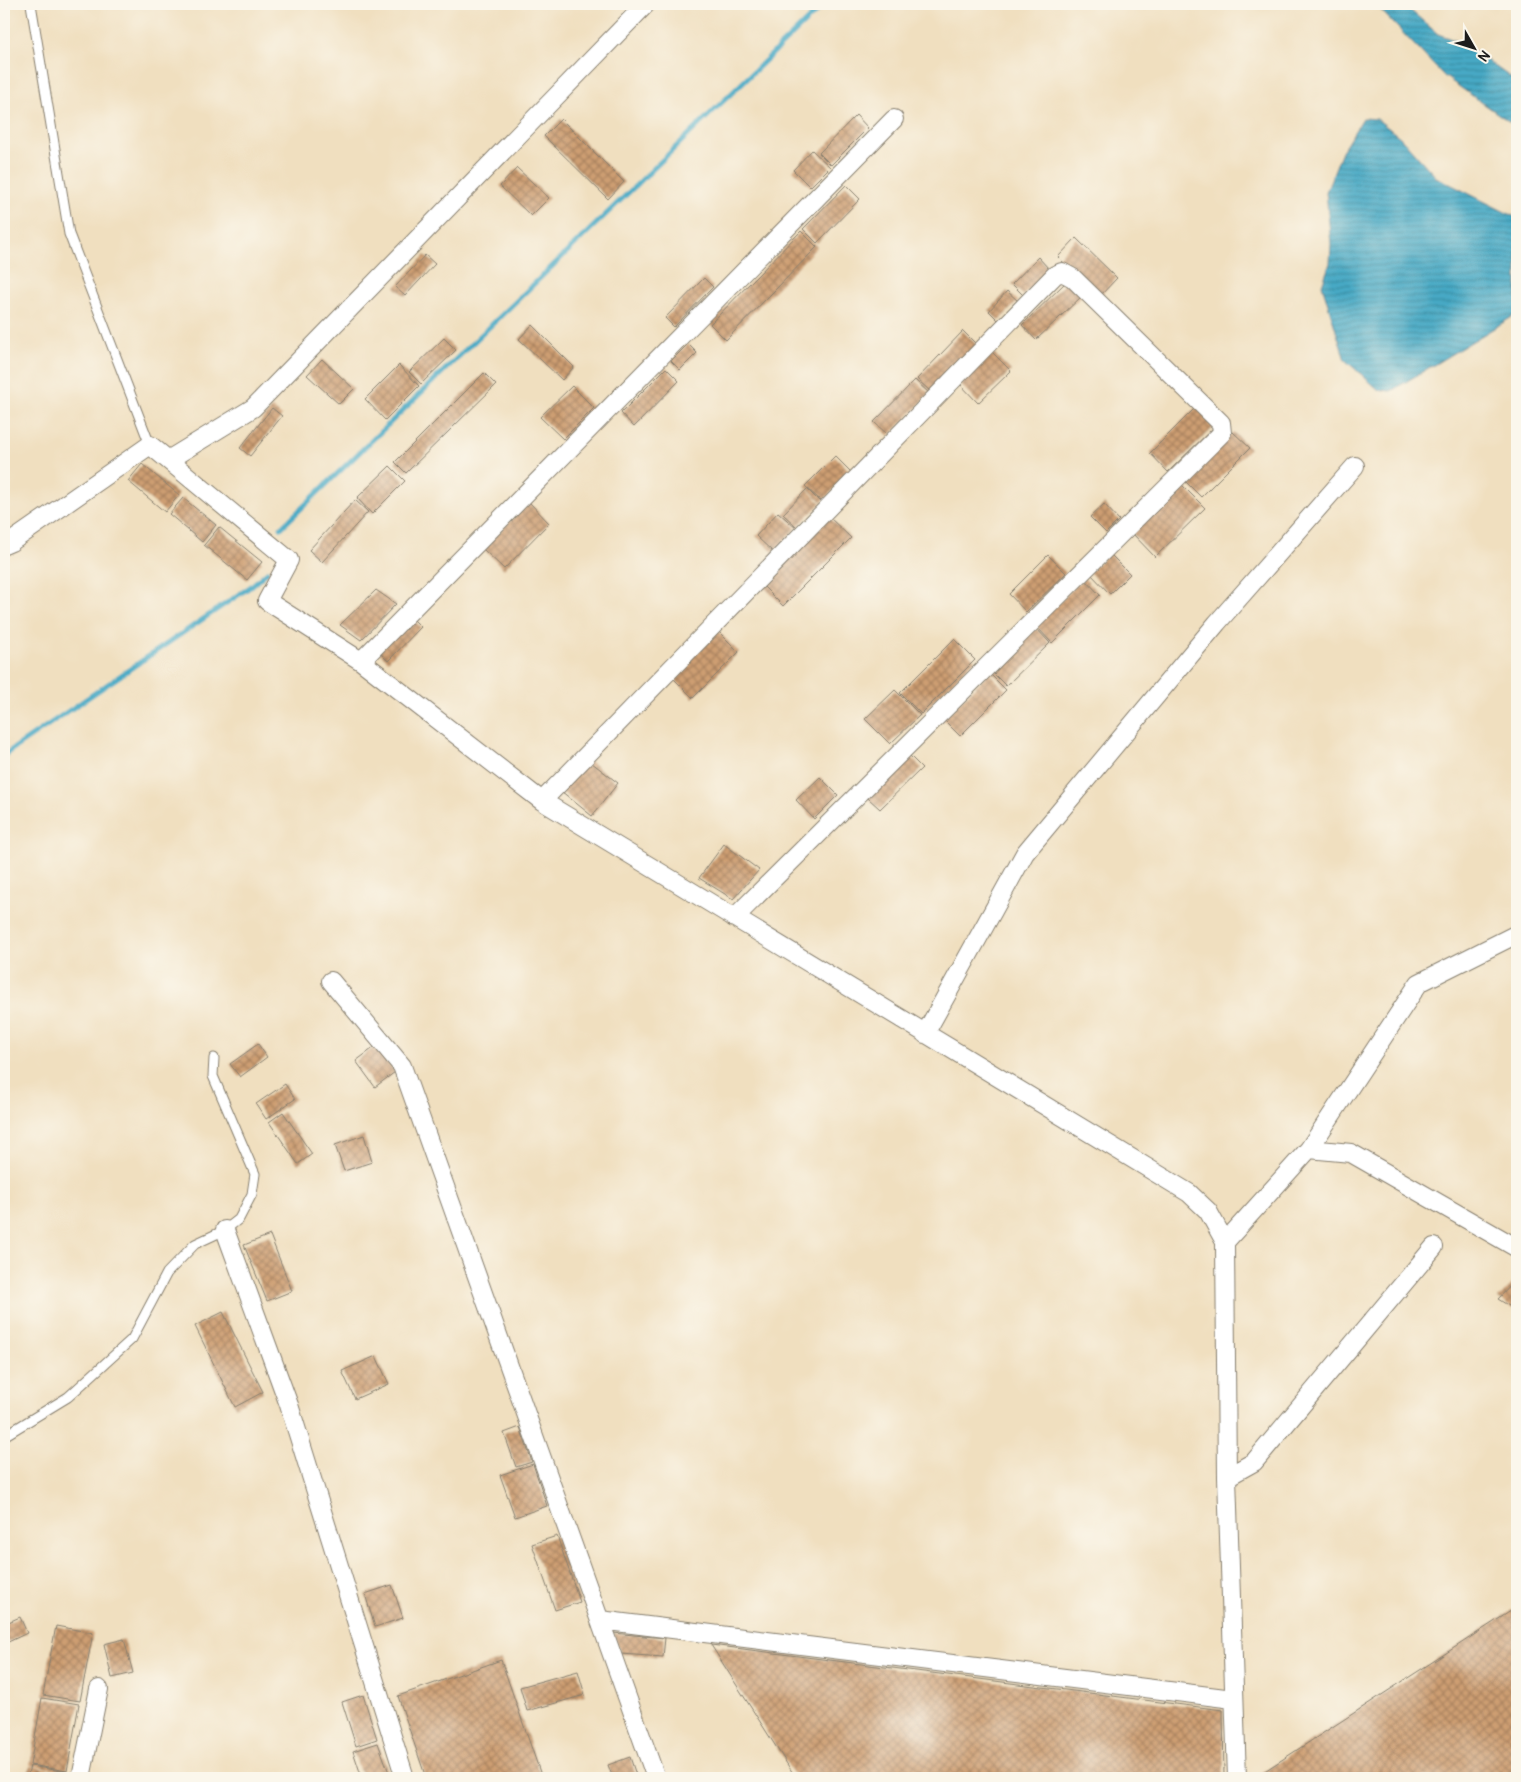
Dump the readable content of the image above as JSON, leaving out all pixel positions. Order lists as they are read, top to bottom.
{
  "north": "bottom right"
}
